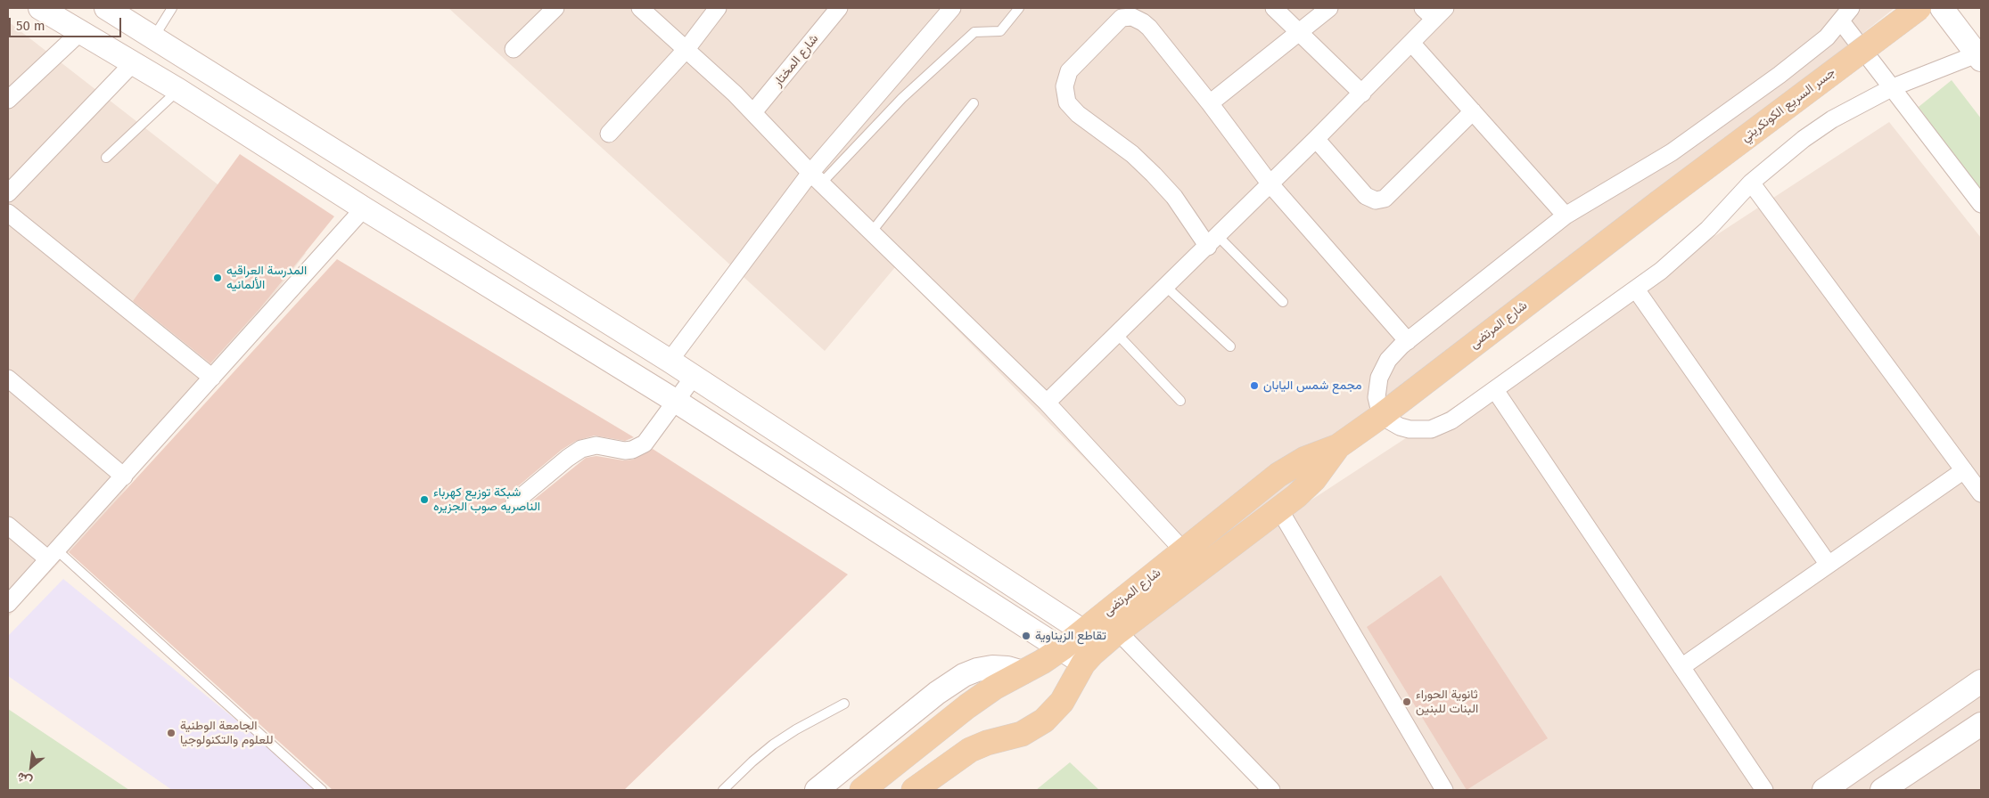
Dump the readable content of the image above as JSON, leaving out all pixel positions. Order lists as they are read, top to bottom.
{
  "streets": {
    "main road": ["جسر السريع الكونكريتي", "شارع المرتضى"],
    "street": ["شارع المختار"]
  },
  "crossings": [
    ["جسر السريع الكونكريتي", "شارع المرتضى"]
  ],
  "places": [
    "المدرسة العراقيه الألمانيه",
    "مجمع شمس اليابان",
    "شبكة توزيع كهرباء الناصريه صوب الجزيره",
    "تقاطع الزيناوية",
    "ثانوية الحوراء البنات للبنين",
    "الجامعة الوطنية للعلوم والتكنولوجيا"
  ],
  "scale_bar": "50 m",
  "north": "bottom left"
}
